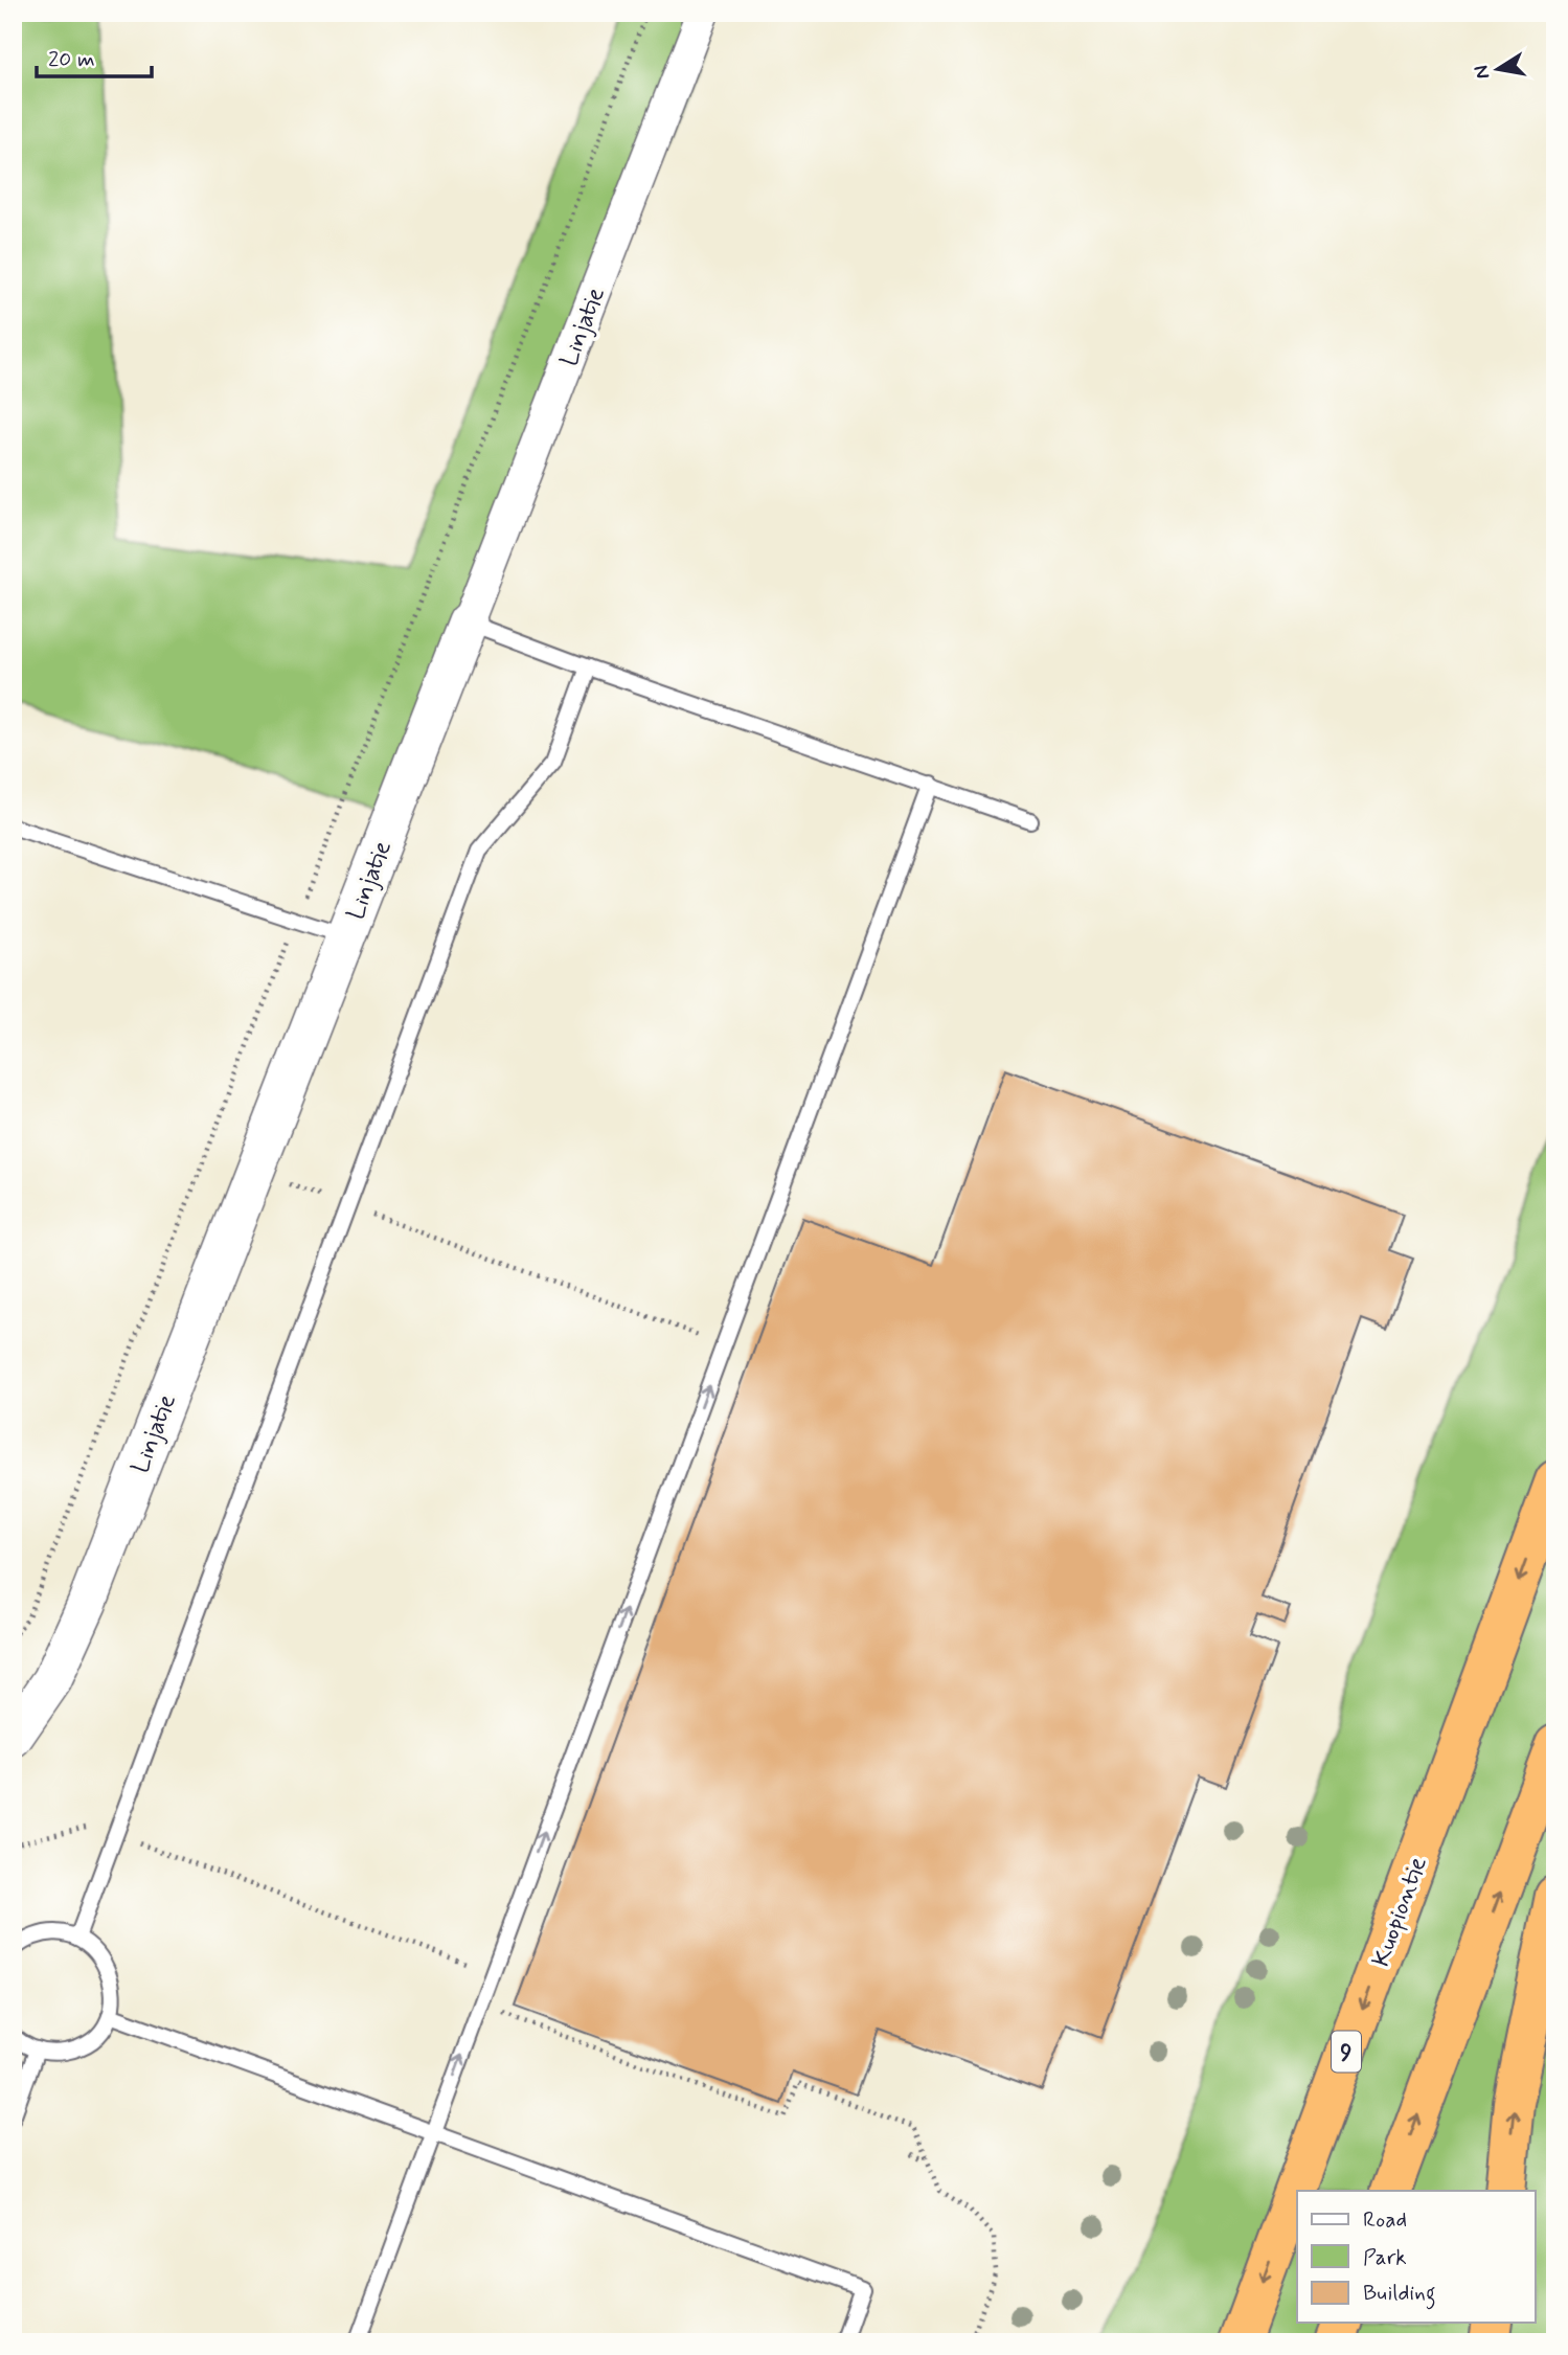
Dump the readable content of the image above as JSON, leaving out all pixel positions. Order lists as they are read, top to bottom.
{
  "streets": {
    "highway": ["Kuopiontie", "9"],
    "street": ["Linjatie"]
  },
  "legend": ["Road", "Park", "Building"],
  "scale_bar": "20 m",
  "north": "left"
}
